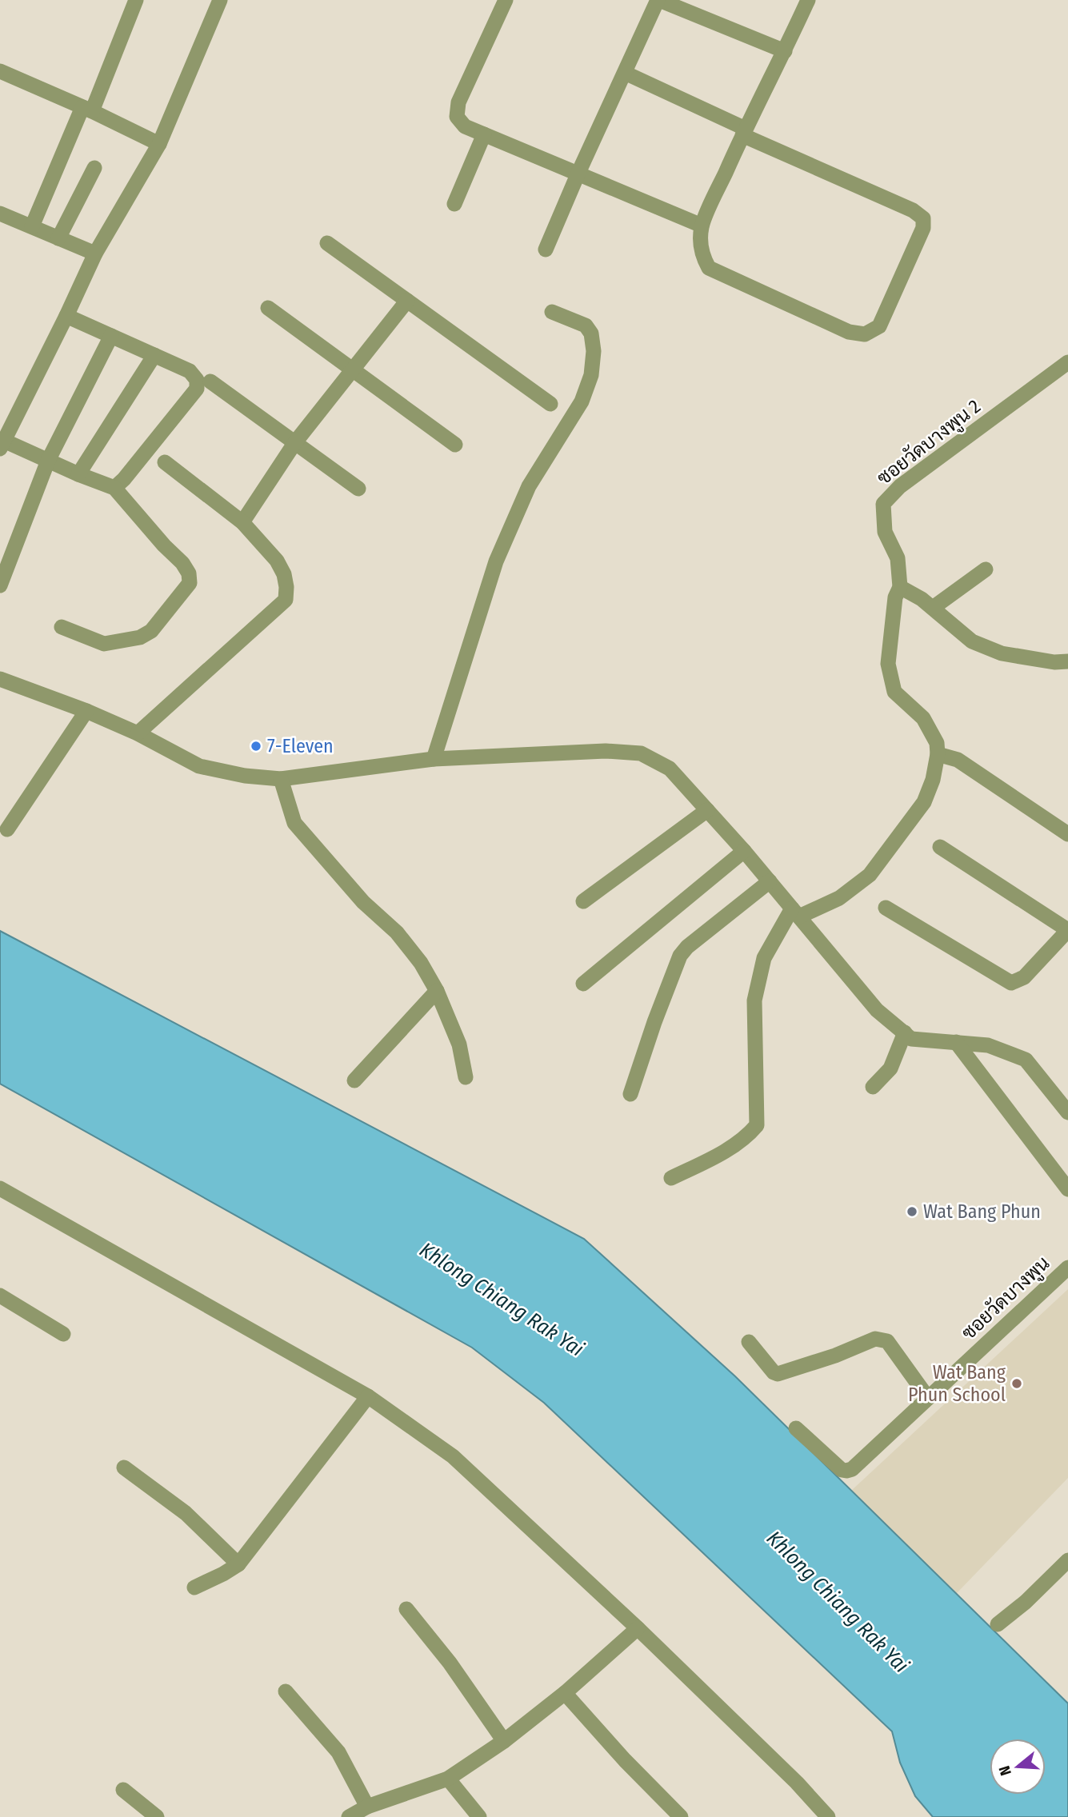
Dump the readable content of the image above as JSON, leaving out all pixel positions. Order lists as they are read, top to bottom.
{
  "streets": {
    "street": ["ซอยวัดบางพูน 2", "ซอยวัดบางพูน"]
  },
  "water": ["Khlong Chiang Rak Yai"],
  "places": ["7-Eleven", "Wat Bang Phun", "Wat Bang Phun School"],
  "north": "left"
}
